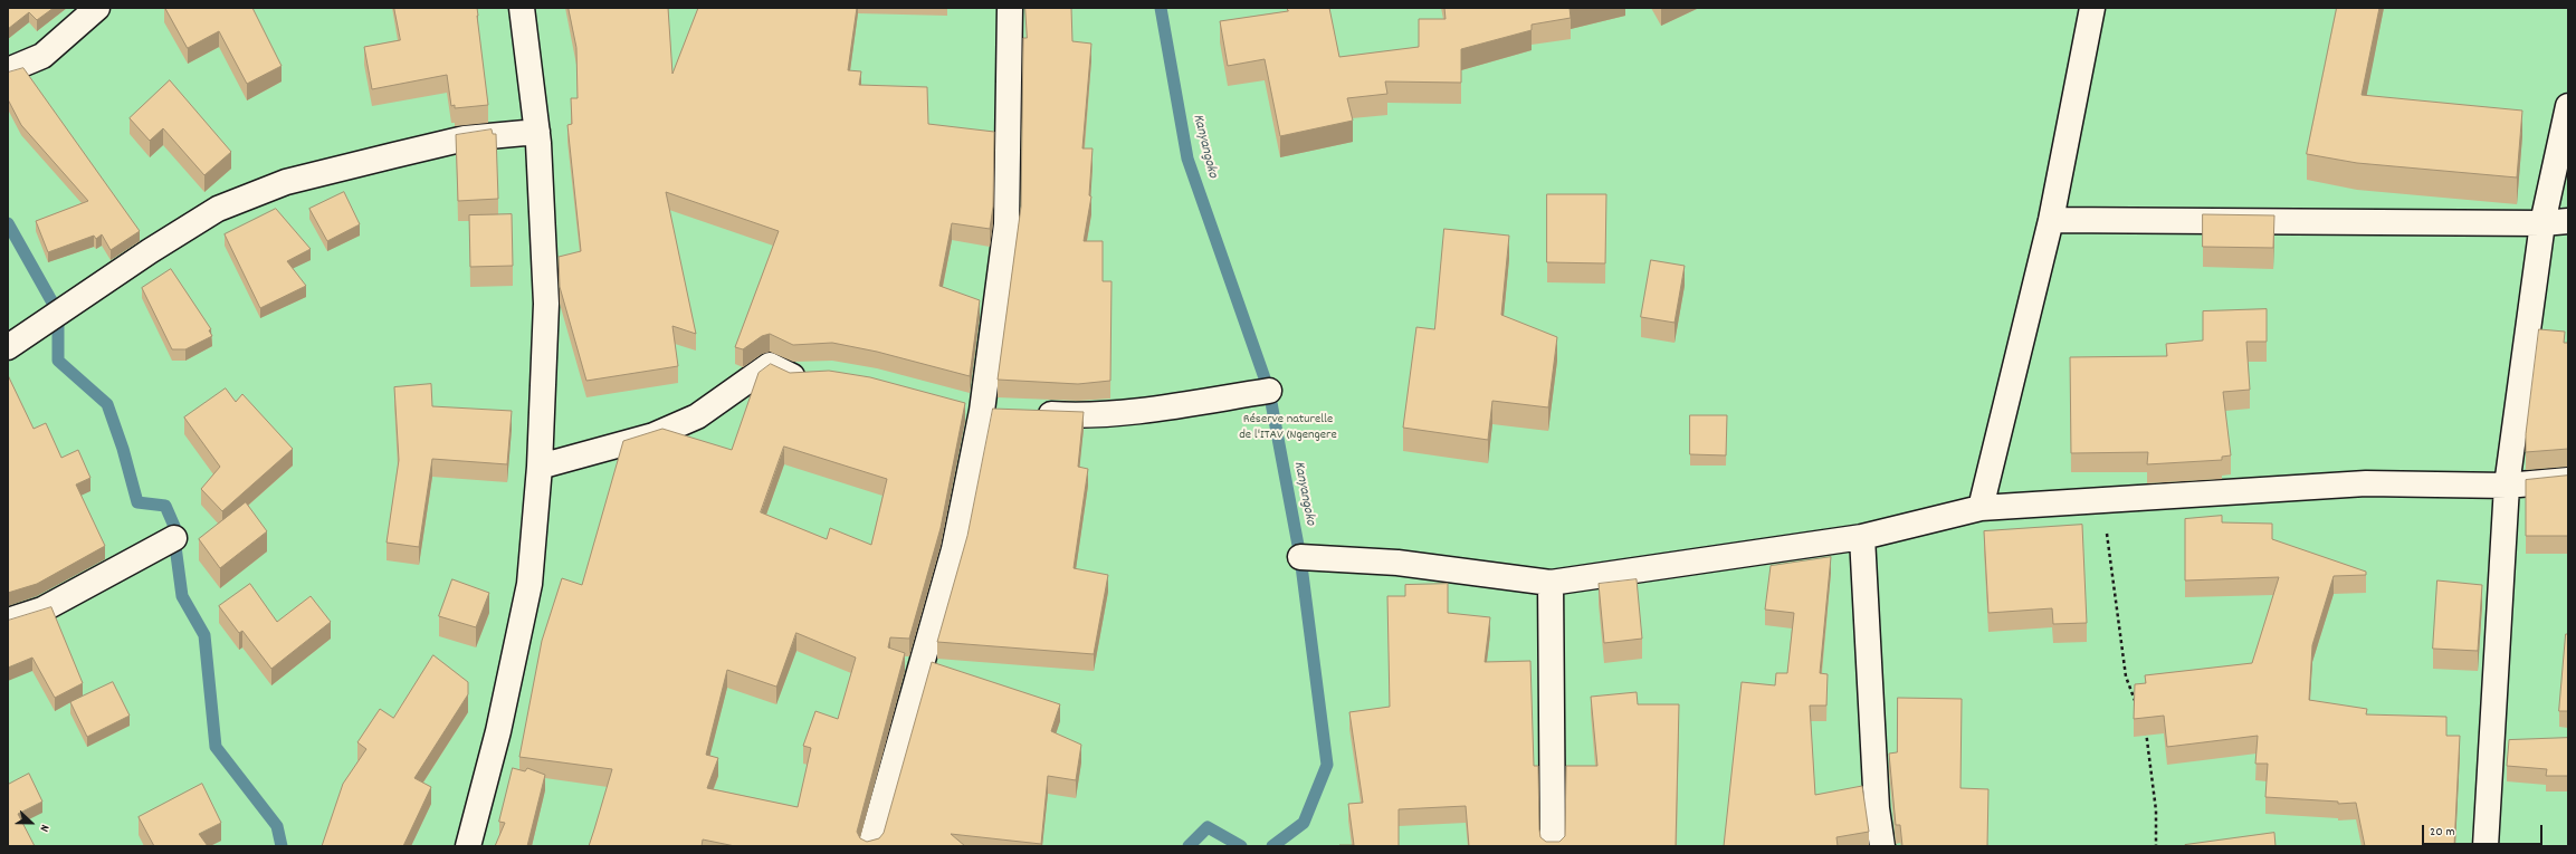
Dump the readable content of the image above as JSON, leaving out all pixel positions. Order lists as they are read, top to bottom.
{
  "water": ["Kanyangoko"],
  "parks": ["Réserve naturelle de l'ITAV (Ngengere"],
  "scale_bar": "20 m",
  "north": "right"
}
